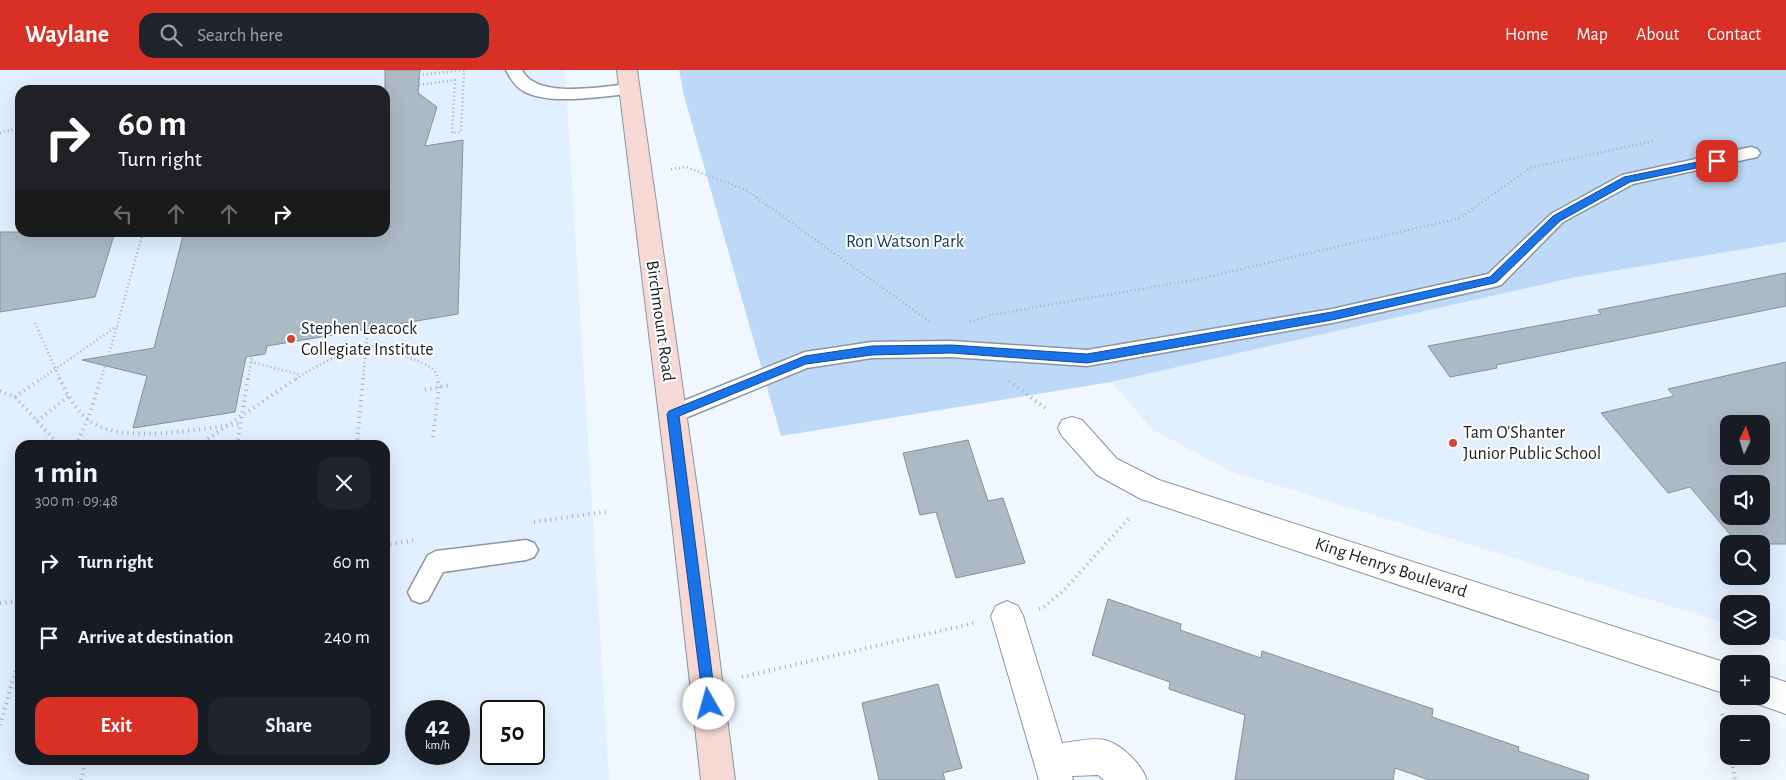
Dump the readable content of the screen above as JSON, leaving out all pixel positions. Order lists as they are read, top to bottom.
{
  "streets": {
    "main road": ["Birchmount Road"],
    "street": ["King Henrys Boulevard"]
  },
  "parks": ["Ron Watson Park"],
  "places": ["Stephen Leacock Collegiate Institute", "Tam O'Shanter Junior Public School"],
  "north": "top",
  "page": {
    "header": "Waylane",
    "search": "Search here",
    "nav": [
      "Home",
      "Map",
      "About",
      "Contact"
    ],
    "turn": ["60 m", "Turn right"],
    "map_buttons": ["+", "−"],
    "heading": ["1 min", "300 m · 09:48"],
    "list": [
      {
        "name": "Turn right",
        "value": "60 m"
      },
      {
        "name": "Arrive at destination",
        "value": "240 m"
      }
    ],
    "buttons": ["Exit", "Share"],
    "speed": "42 km/h",
    "limit": "50"
  }
}
